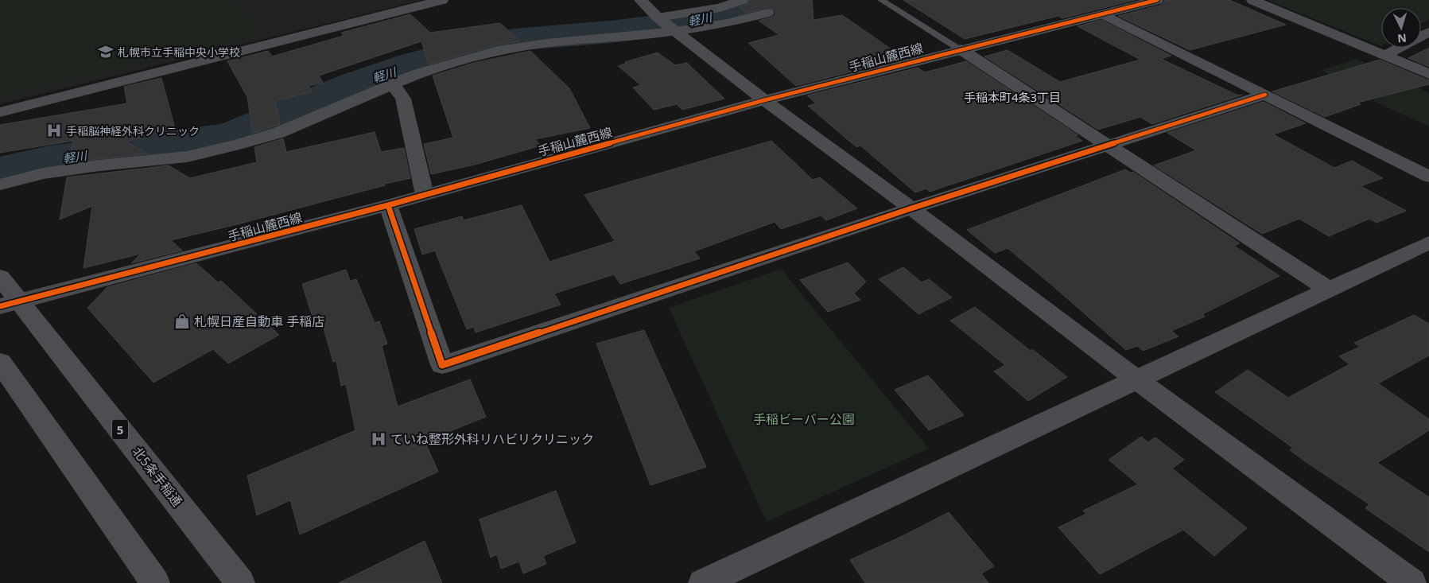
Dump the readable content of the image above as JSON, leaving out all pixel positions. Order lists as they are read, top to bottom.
{
  "streets": {
    "highway": ["5", "北5条手稲通"],
    "street": ["手稲山麓西線"]
  },
  "crossings": [
    ["手稲山麓西線", "北5条手稲通"]
  ],
  "districts": ["手稲本町4条3丁目"],
  "water": ["軽川"],
  "parks": ["手稲ビーバー公園"],
  "places": {
    "school or university": ["札幌市立手稲中央小学校"],
    "hospital": ["手稲脳神経外科クリニック", "ていね整形外科リハビリクリニック"],
    "shop": ["札幌日産自動車 手稲店"]
  },
  "north": "bottom"
}
